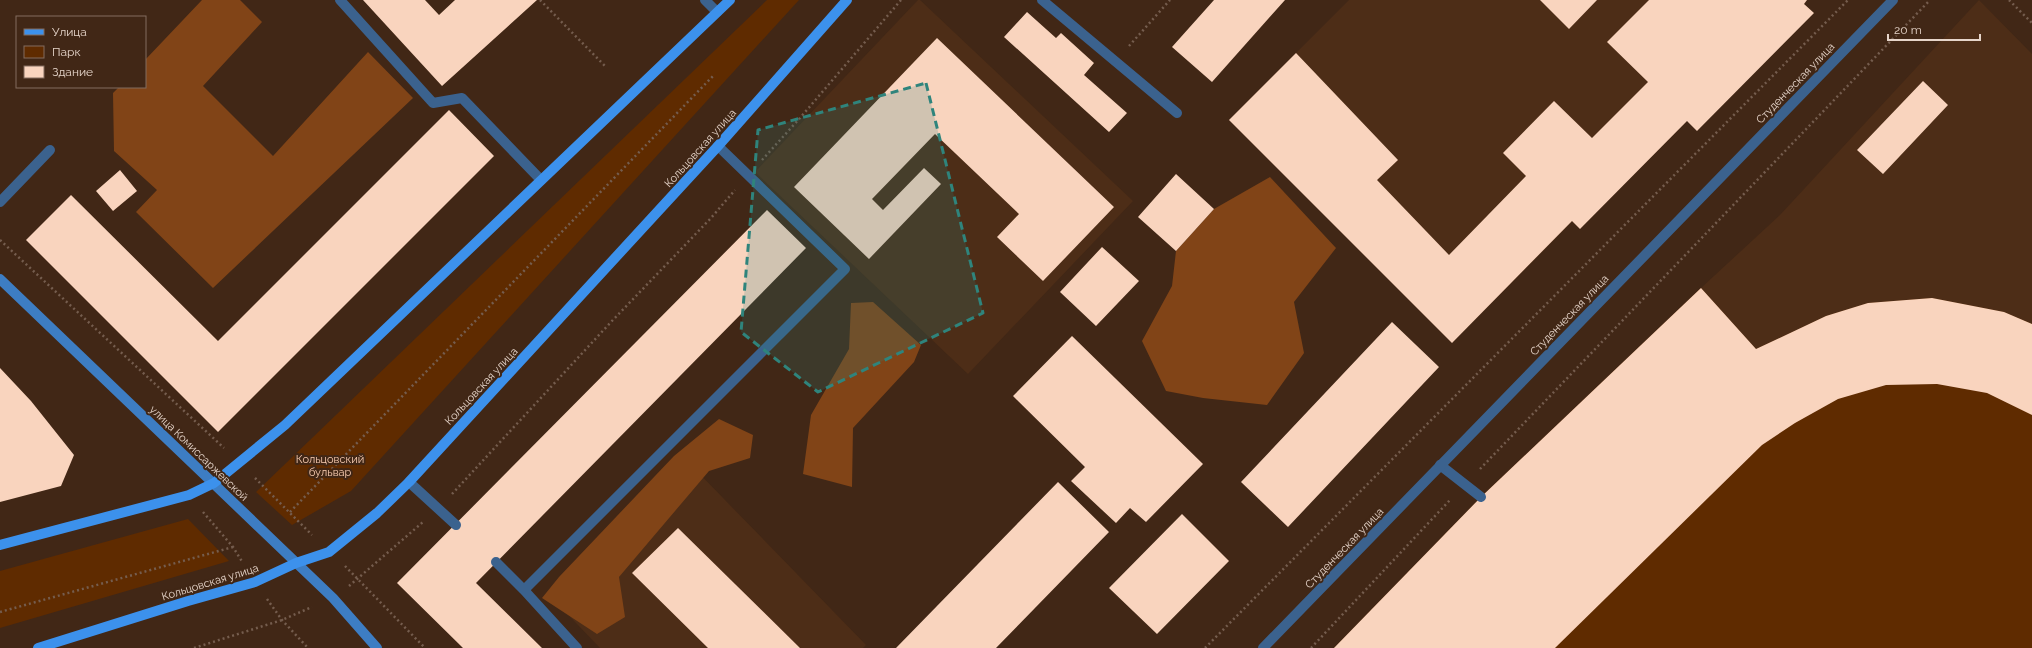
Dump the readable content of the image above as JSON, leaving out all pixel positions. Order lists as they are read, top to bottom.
{
  "streets": {
    "main road": ["Кольцовская улица"],
    "street": ["Студенческая улица", "улица Комиссаржевской"]
  },
  "crossings": [
    ["Кольцовская улица", "улица Комиссаржевской"]
  ],
  "parks": ["Кольцовский бульвар"],
  "legend": ["Улица", "Парк", "Здание"],
  "scale_bar": "20 m"
}
